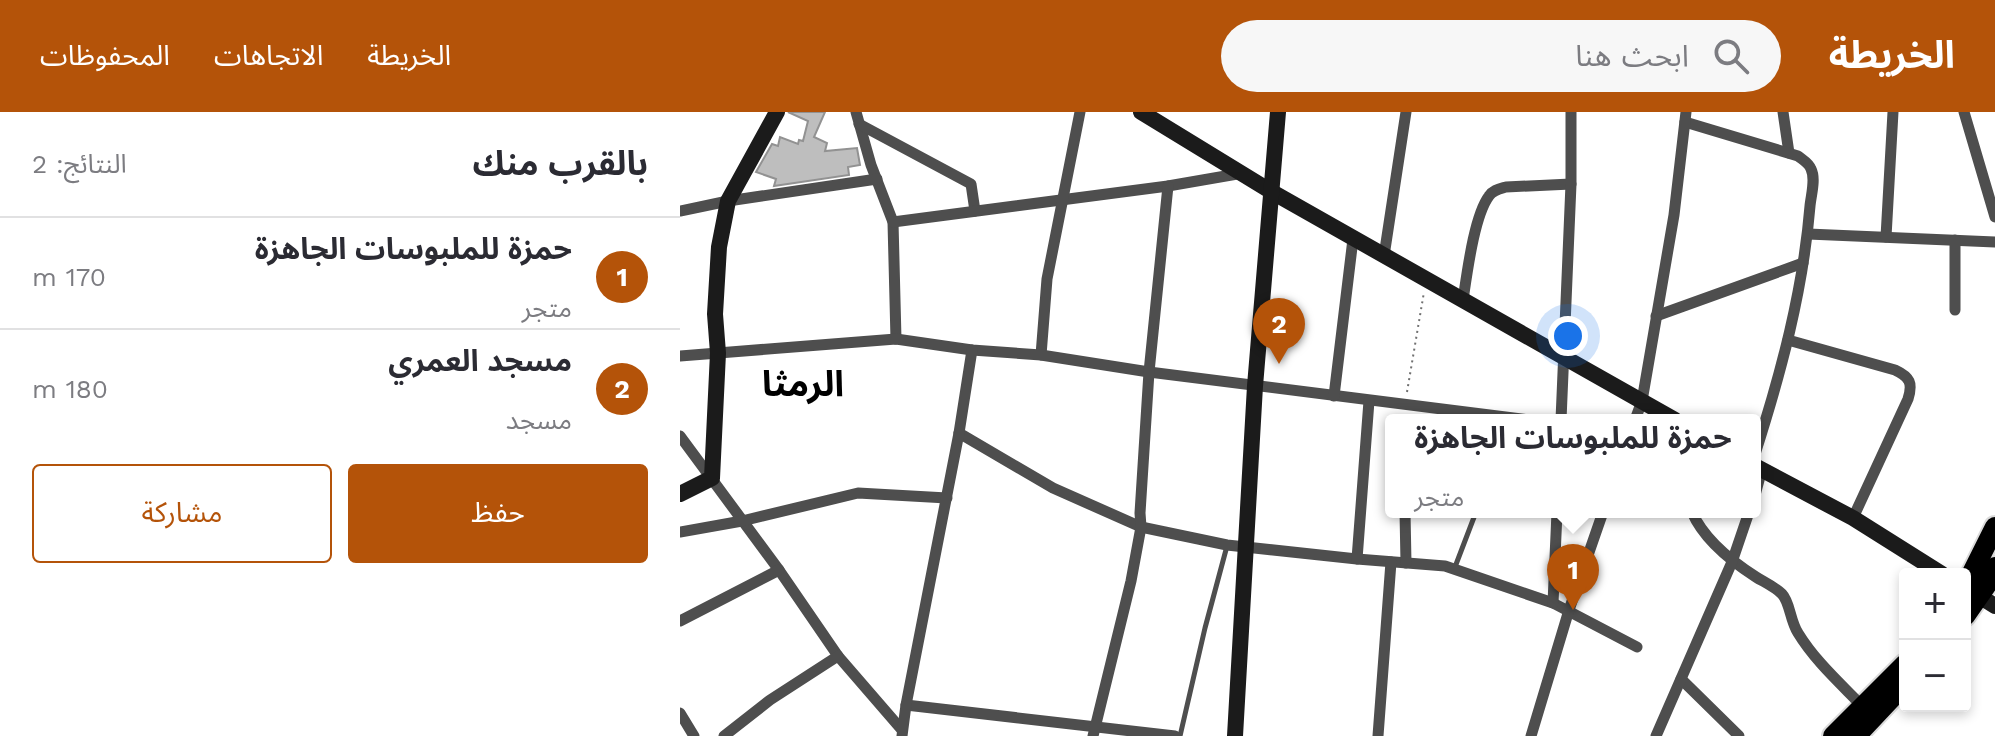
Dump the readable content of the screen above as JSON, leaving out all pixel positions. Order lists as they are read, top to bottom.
{
  "districts": ["الرمثا"],
  "page": {
    "header": "الخريطة",
    "search": "ابحث هنا",
    "nav": ["الخريطة", "الاتجاهات", "المحفوظات"],
    "heading": ["بالقرب منك", "النتائج: 2"],
    "list": [
      {
        "mark": "1",
        "name": "حمزة للملبوسات الجاهزة",
        "note": "متجر",
        "value": "170 m"
      },
      {
        "mark": "2",
        "name": "مسجد العمري",
        "note": "مسجد",
        "value": "180 m"
      }
    ],
    "pins": ["2", "1"],
    "popup": ["حمزة للملبوسات الجاهزة", "متجر"],
    "buttons": ["حفظ", "مشاركة"],
    "map_buttons": ["+", "−"]
  }
}
